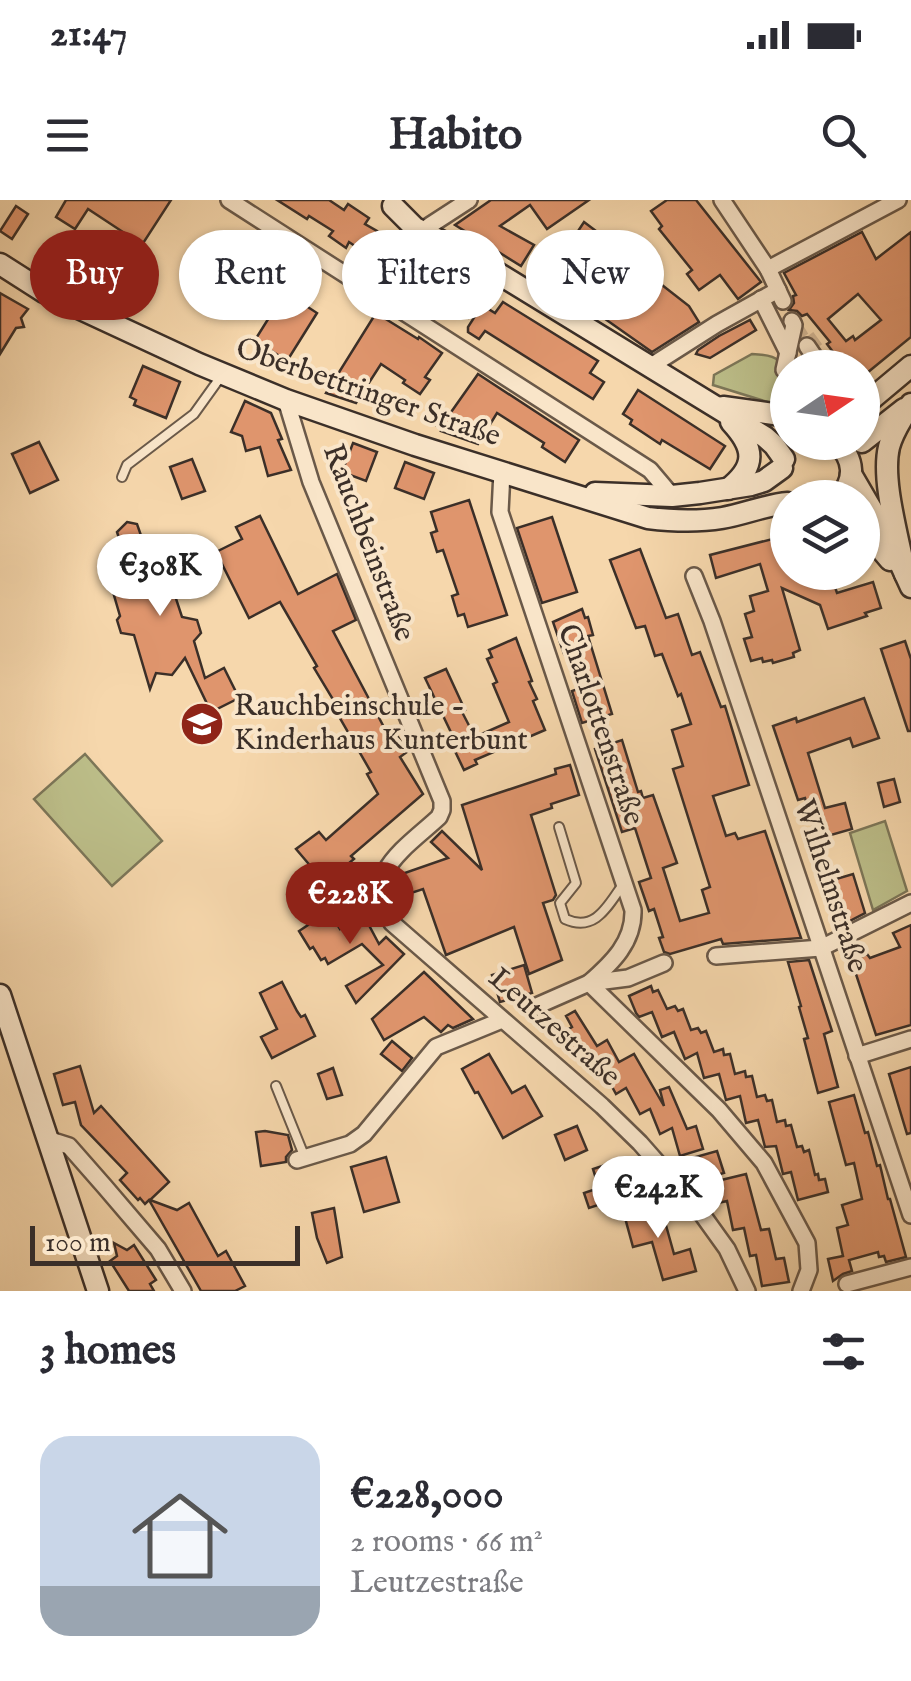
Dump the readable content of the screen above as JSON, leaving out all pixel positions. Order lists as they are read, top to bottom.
{
  "streets": {
    "street": [
      "Oberbettringer Straße",
      "Rauchbeinstraße",
      "Charlottenstraße",
      "Wilhelmstraße",
      "Leutzestraße"
    ]
  },
  "crossings": [
    ["Oberbettringer Straße", "Rauchbeinstraße"],
    ["Oberbettringer Straße", "Charlottenstraße"],
    ["Rauchbeinstraße", "Leutzestraße"]
  ],
  "places": {
    "school or university": ["Rauchbeinschule - Kinderhaus Kunterbunt"]
  },
  "scale_bar": "100 m",
  "north": "right",
  "page": {
    "status": "21:47",
    "header": "Habito",
    "chip": [
      "Buy",
      "Rent",
      "Filters",
      "New"
    ],
    "price": ["€308K", "€228K", "€242K"],
    "scale": "100 m",
    "heading": "3 homes",
    "list": [
      {
        "name": "€228,000",
        "note": "2 rooms · 66 m² · Leutzestraße"
      }
    ]
  }
}
